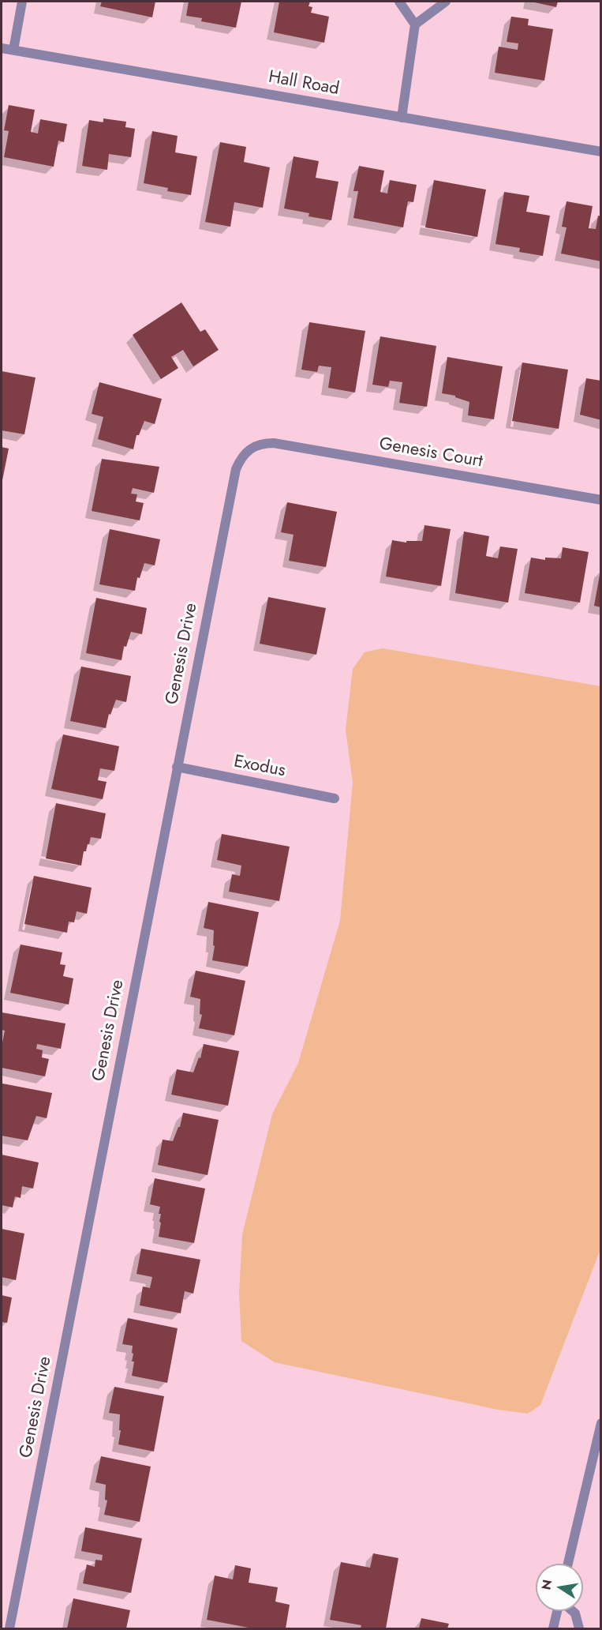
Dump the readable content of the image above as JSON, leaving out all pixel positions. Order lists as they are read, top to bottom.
{
  "streets": {
    "street": [
      "Hall Road",
      "Genesis Court",
      "Genesis Drive",
      "Exodus"
    ]
  },
  "crossings": [
    ["Genesis Court", "Genesis Drive"],
    ["Genesis Drive", "Exodus"]
  ],
  "north": "left"
}
